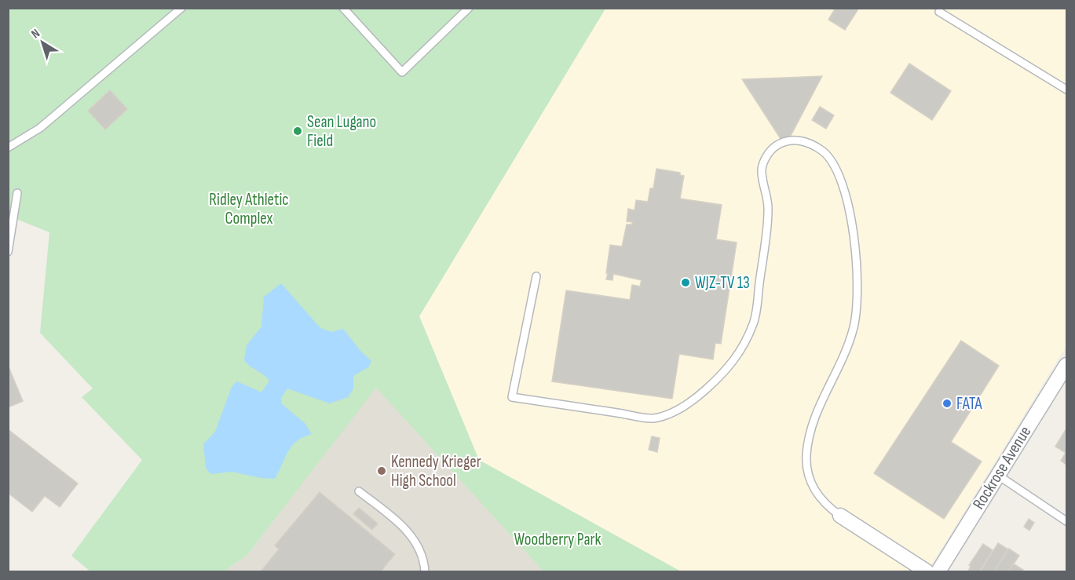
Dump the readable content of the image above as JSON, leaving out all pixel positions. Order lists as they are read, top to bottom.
{
  "streets": {
    "street": ["Rockrose Avenue"]
  },
  "parks": ["Ridley Athletic Complex", "Woodberry Park"],
  "places": [
    "Sean Lugano Field",
    "WJZ-TV 13",
    "FATA",
    "Kennedy Krieger High School"
  ],
  "north": "top left"
}
